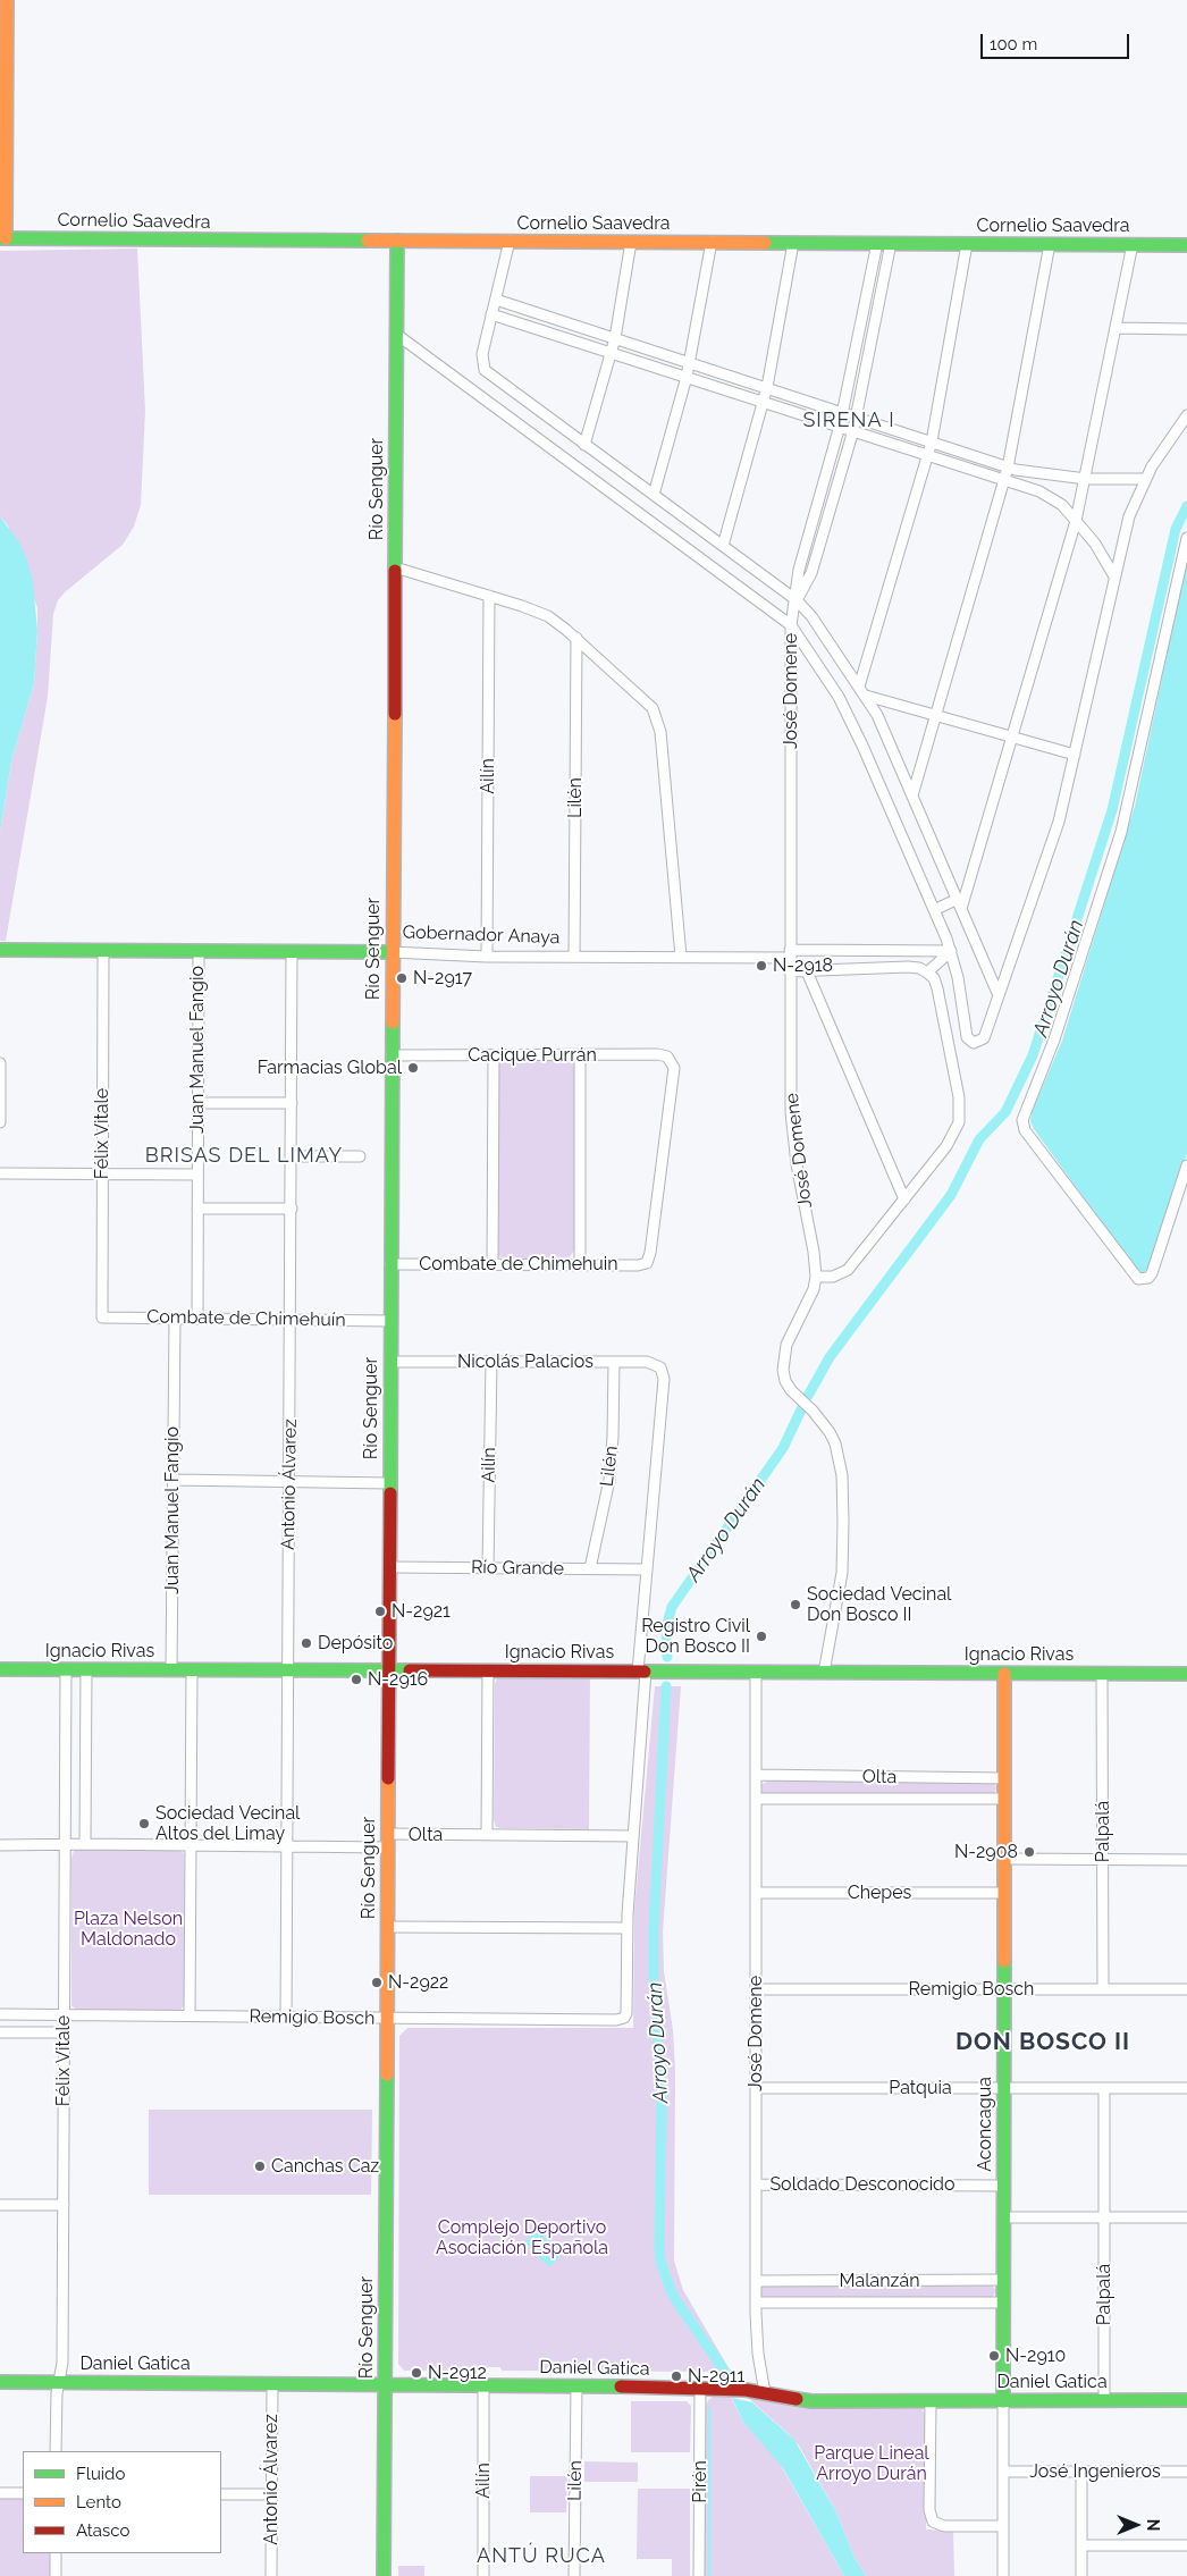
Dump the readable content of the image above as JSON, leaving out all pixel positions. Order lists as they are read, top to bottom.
{
  "streets": {
    "main road": [
      "Cornelio Saavedra",
      "Río Senguer",
      "Gobernador Anaya",
      "Ignacio Rivas",
      "Aconcagua",
      "Daniel Gatica"
    ],
    "street": [
      "José Domene",
      "Ailín",
      "Lilén",
      "Juan Manuel Fangio",
      "Cacique Purrán",
      "Félix Vitale",
      "Combate de Chimehuin",
      "Combate de Chimehuín",
      "Nicolás Palacios",
      "Antonio Álvarez",
      "Río Grande",
      "Olta",
      "Palpalá",
      "Chepes",
      "Remigio Bosch",
      "Patquia",
      "Soldado Desconocido",
      "Malanzán",
      "José Ingenieros",
      "Pirén"
    ]
  },
  "crossings": [
    ["Cornelio Saavedra", "Río Senguer"],
    ["Cornelio Saavedra", "José Domene"],
    ["Río Senguer", "Gobernador Anaya"],
    ["Río Senguer", "Cacique Purrán"],
    ["Río Senguer", "Combate de Chimehuin"],
    ["Río Senguer", "Combate de Chimehuín"],
    ["Río Senguer", "Nicolás Palacios"],
    ["Río Senguer", "Río Grande"],
    ["Río Senguer", "Ignacio Rivas"],
    ["Río Senguer", "Olta"],
    ["Río Senguer", "Remigio Bosch"],
    ["Río Senguer", "Daniel Gatica"],
    ["José Domene", "Gobernador Anaya"],
    ["José Domene", "Ignacio Rivas"],
    ["José Domene", "Olta"],
    ["José Domene", "Chepes"],
    ["José Domene", "Remigio Bosch"],
    ["José Domene", "Patquia"],
    ["José Domene", "Soldado Desconocido"],
    ["José Domene", "Malanzán"],
    ["José Domene", "Daniel Gatica"],
    ["Ailín", "Gobernador Anaya"],
    ["Ailín", "Nicolás Palacios"],
    ["Ailín", "Río Grande"],
    ["Ailín", "Daniel Gatica"],
    ["Lilén", "Gobernador Anaya"],
    ["Lilén", "Nicolás Palacios"],
    ["Lilén", "Río Grande"],
    ["Lilén", "Daniel Gatica"],
    ["Gobernador Anaya", "Juan Manuel Fangio"],
    ["Gobernador Anaya", "Félix Vitale"],
    ["Gobernador Anaya", "Antonio Álvarez"],
    ["Juan Manuel Fangio", "Combate de Chimehuín"],
    ["Juan Manuel Fangio", "Ignacio Rivas"],
    ["Cacique Purrán", "Combate de Chimehuin"],
    ["Félix Vitale", "Combate de Chimehuín"],
    ["Félix Vitale", "Ignacio Rivas"],
    ["Félix Vitale", "Olta"],
    ["Félix Vitale", "Remigio Bosch"],
    ["Félix Vitale", "Daniel Gatica"],
    ["Combate de Chimehuín", "Antonio Álvarez"],
    ["Nicolás Palacios", "Río Grande"],
    ["Antonio Álvarez", "Ignacio Rivas"],
    ["Antonio Álvarez", "Olta"],
    ["Antonio Álvarez", "Remigio Bosch"],
    ["Antonio Álvarez", "Daniel Gatica"],
    ["Ignacio Rivas", "Palpalá"],
    ["Ignacio Rivas", "Aconcagua"],
    ["Olta", "Aconcagua"],
    ["Palpalá", "Remigio Bosch"],
    ["Palpalá", "Patquia"],
    ["Palpalá", "Daniel Gatica"],
    ["Chepes", "Aconcagua"],
    ["Remigio Bosch", "Aconcagua"],
    ["Patquia", "Aconcagua"],
    ["Aconcagua", "Soldado Desconocido"],
    ["Aconcagua", "Malanzán"],
    ["Aconcagua", "Daniel Gatica"],
    ["Aconcagua", "José Ingenieros"],
    ["Daniel Gatica", "Pirén"]
  ],
  "districts": [
    "SIRENA I",
    "BRISAS DEL LIMAY",
    "DON BOSCO II",
    "ANTÚ RUCA"
  ],
  "water": ["Arroyo Durán"],
  "parks": ["Plaza Nelson Maldonado", "Complejo Deportivo Asociación Española", "Parque Lineal Arroyo Durán"],
  "places": [
    "N-2918",
    "N-2917",
    "Farmacias Global",
    "Sociedad Vecinal Don Bosco II",
    "N-2921",
    "Registro Civil Don Bosco II",
    "Depósito",
    "N-2916",
    "Sociedad Vecinal Altos del Limay",
    "N-2908",
    "N-2922",
    "Canchas Caz",
    "N-2910",
    "N-2912",
    "N-2911"
  ],
  "legend": ["Fluido", "Lento", "Atasco"],
  "scale_bar": "100 m",
  "north": "right"
}
